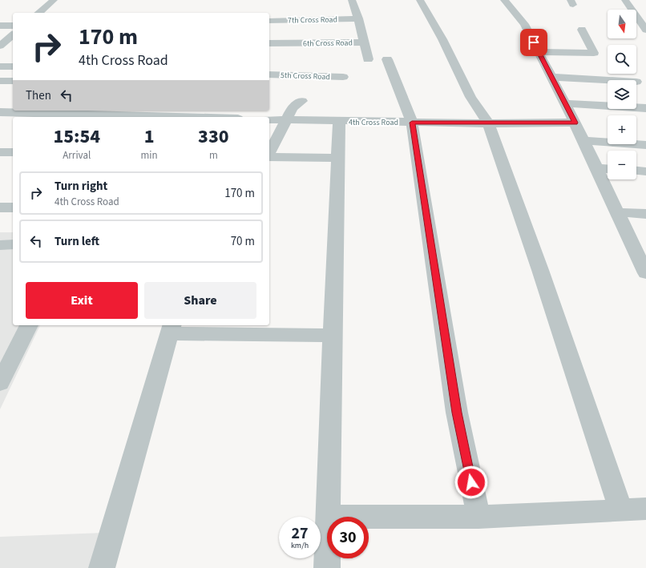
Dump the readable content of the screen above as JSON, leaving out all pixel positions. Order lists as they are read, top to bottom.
{
  "streets": {
    "street": [
      "7th Cross Road",
      "6th Cross Road",
      "5th Cross Road",
      "4th Cross Road"
    ]
  },
  "crossings": [
    ["7th Cross Road", "6th Cross Road"]
  ],
  "north": "bottom",
  "page": {
    "map_buttons": ["+", "−"],
    "turn": ["170 m", "4th Cross Road"],
    "then": "Then",
    "eta": [
      "15:54",
      "Arrival",
      "1",
      "min",
      "330",
      "m"
    ],
    "list": [
      {
        "name": "Turn right",
        "note": "4th Cross Road",
        "value": "170 m"
      },
      {
        "name": "Turn left",
        "value": "70 m"
      }
    ],
    "buttons": ["Exit", "Share"],
    "speed": "27 km/h",
    "limit": "30"
  }
}
